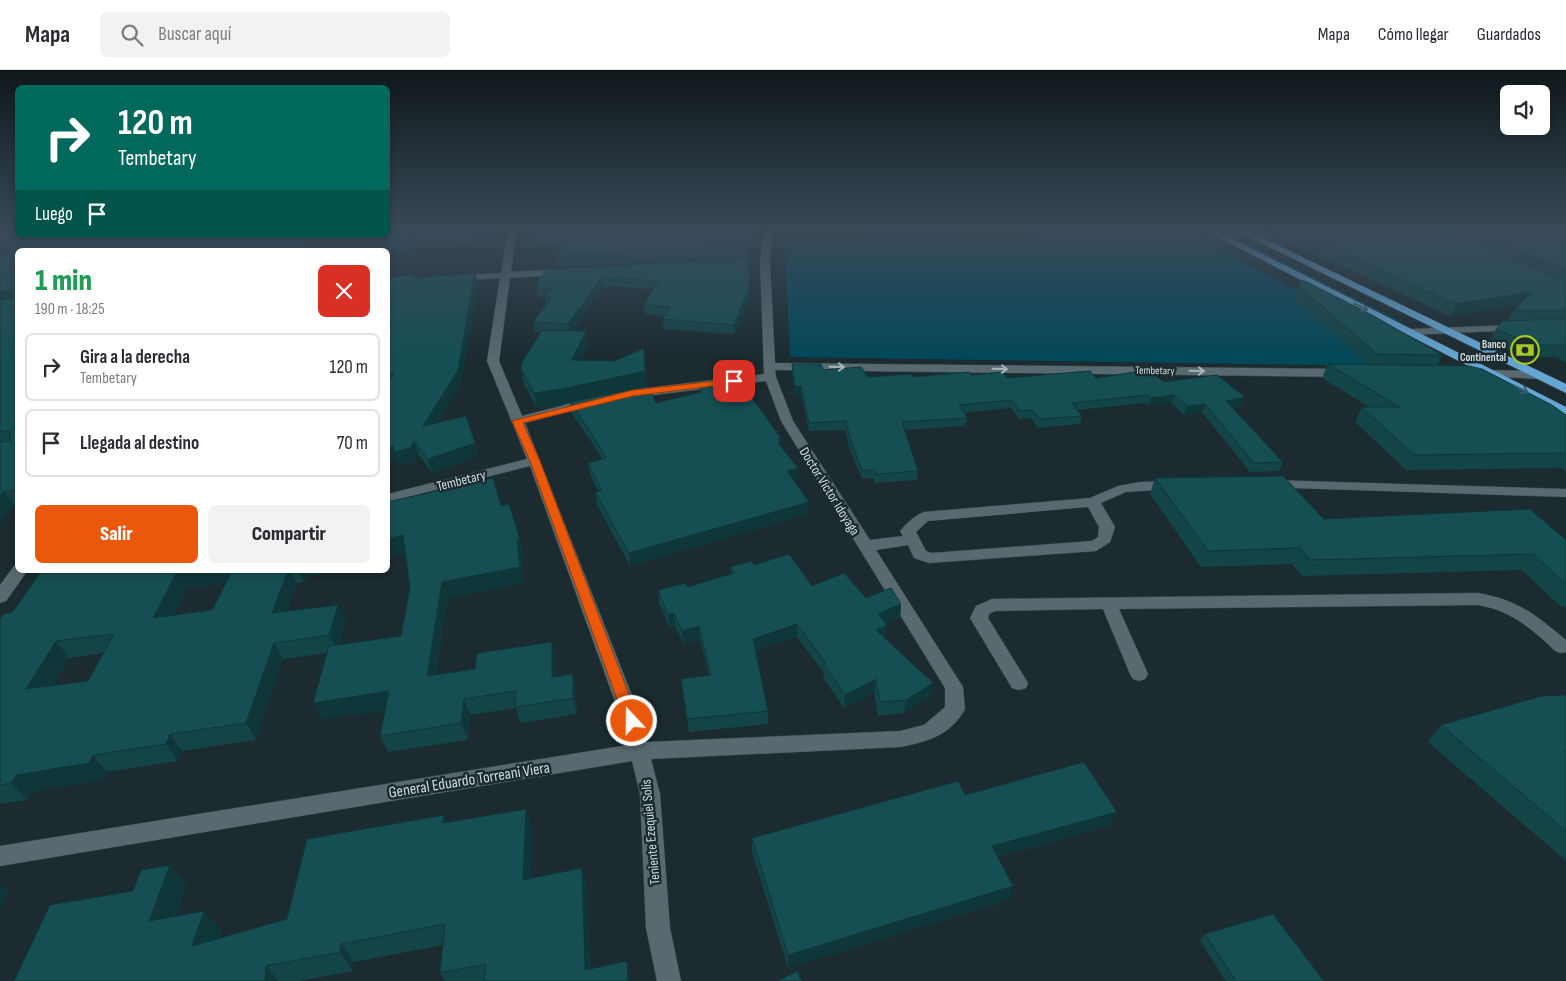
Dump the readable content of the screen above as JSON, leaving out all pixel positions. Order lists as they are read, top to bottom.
{
  "streets": {
    "street": [
      "Tembetary",
      "Doctor Victor Idoyaga",
      "General Eduardo Torreani Viera",
      "Teniente Ezequiel Solís"
    ]
  },
  "crossings": [
    ["Tembetary", "Doctor Victor Idoyaga"],
    ["Tembetary", "Teniente Ezequiel Solís"],
    ["Doctor Victor Idoyaga", "General Eduardo Torreani Viera"],
    ["General Eduardo Torreani Viera", "Teniente Ezequiel Solís"]
  ],
  "places": {
    "bank": ["Banco Continental"]
  },
  "page": {
    "header": "Mapa",
    "search": "Buscar aquí",
    "nav": ["Mapa", "Cómo llegar", "Guardados"],
    "turn": ["120 m", "Tembetary"],
    "then": "Luego",
    "heading": ["1 min", "190 m · 18:25"],
    "list": [
      {
        "name": "Gira a la derecha",
        "note": "Tembetary",
        "value": "120 m"
      },
      {
        "name": "Llegada al destino",
        "value": "70 m"
      }
    ],
    "buttons": ["Salir", "Compartir"]
  }
}
